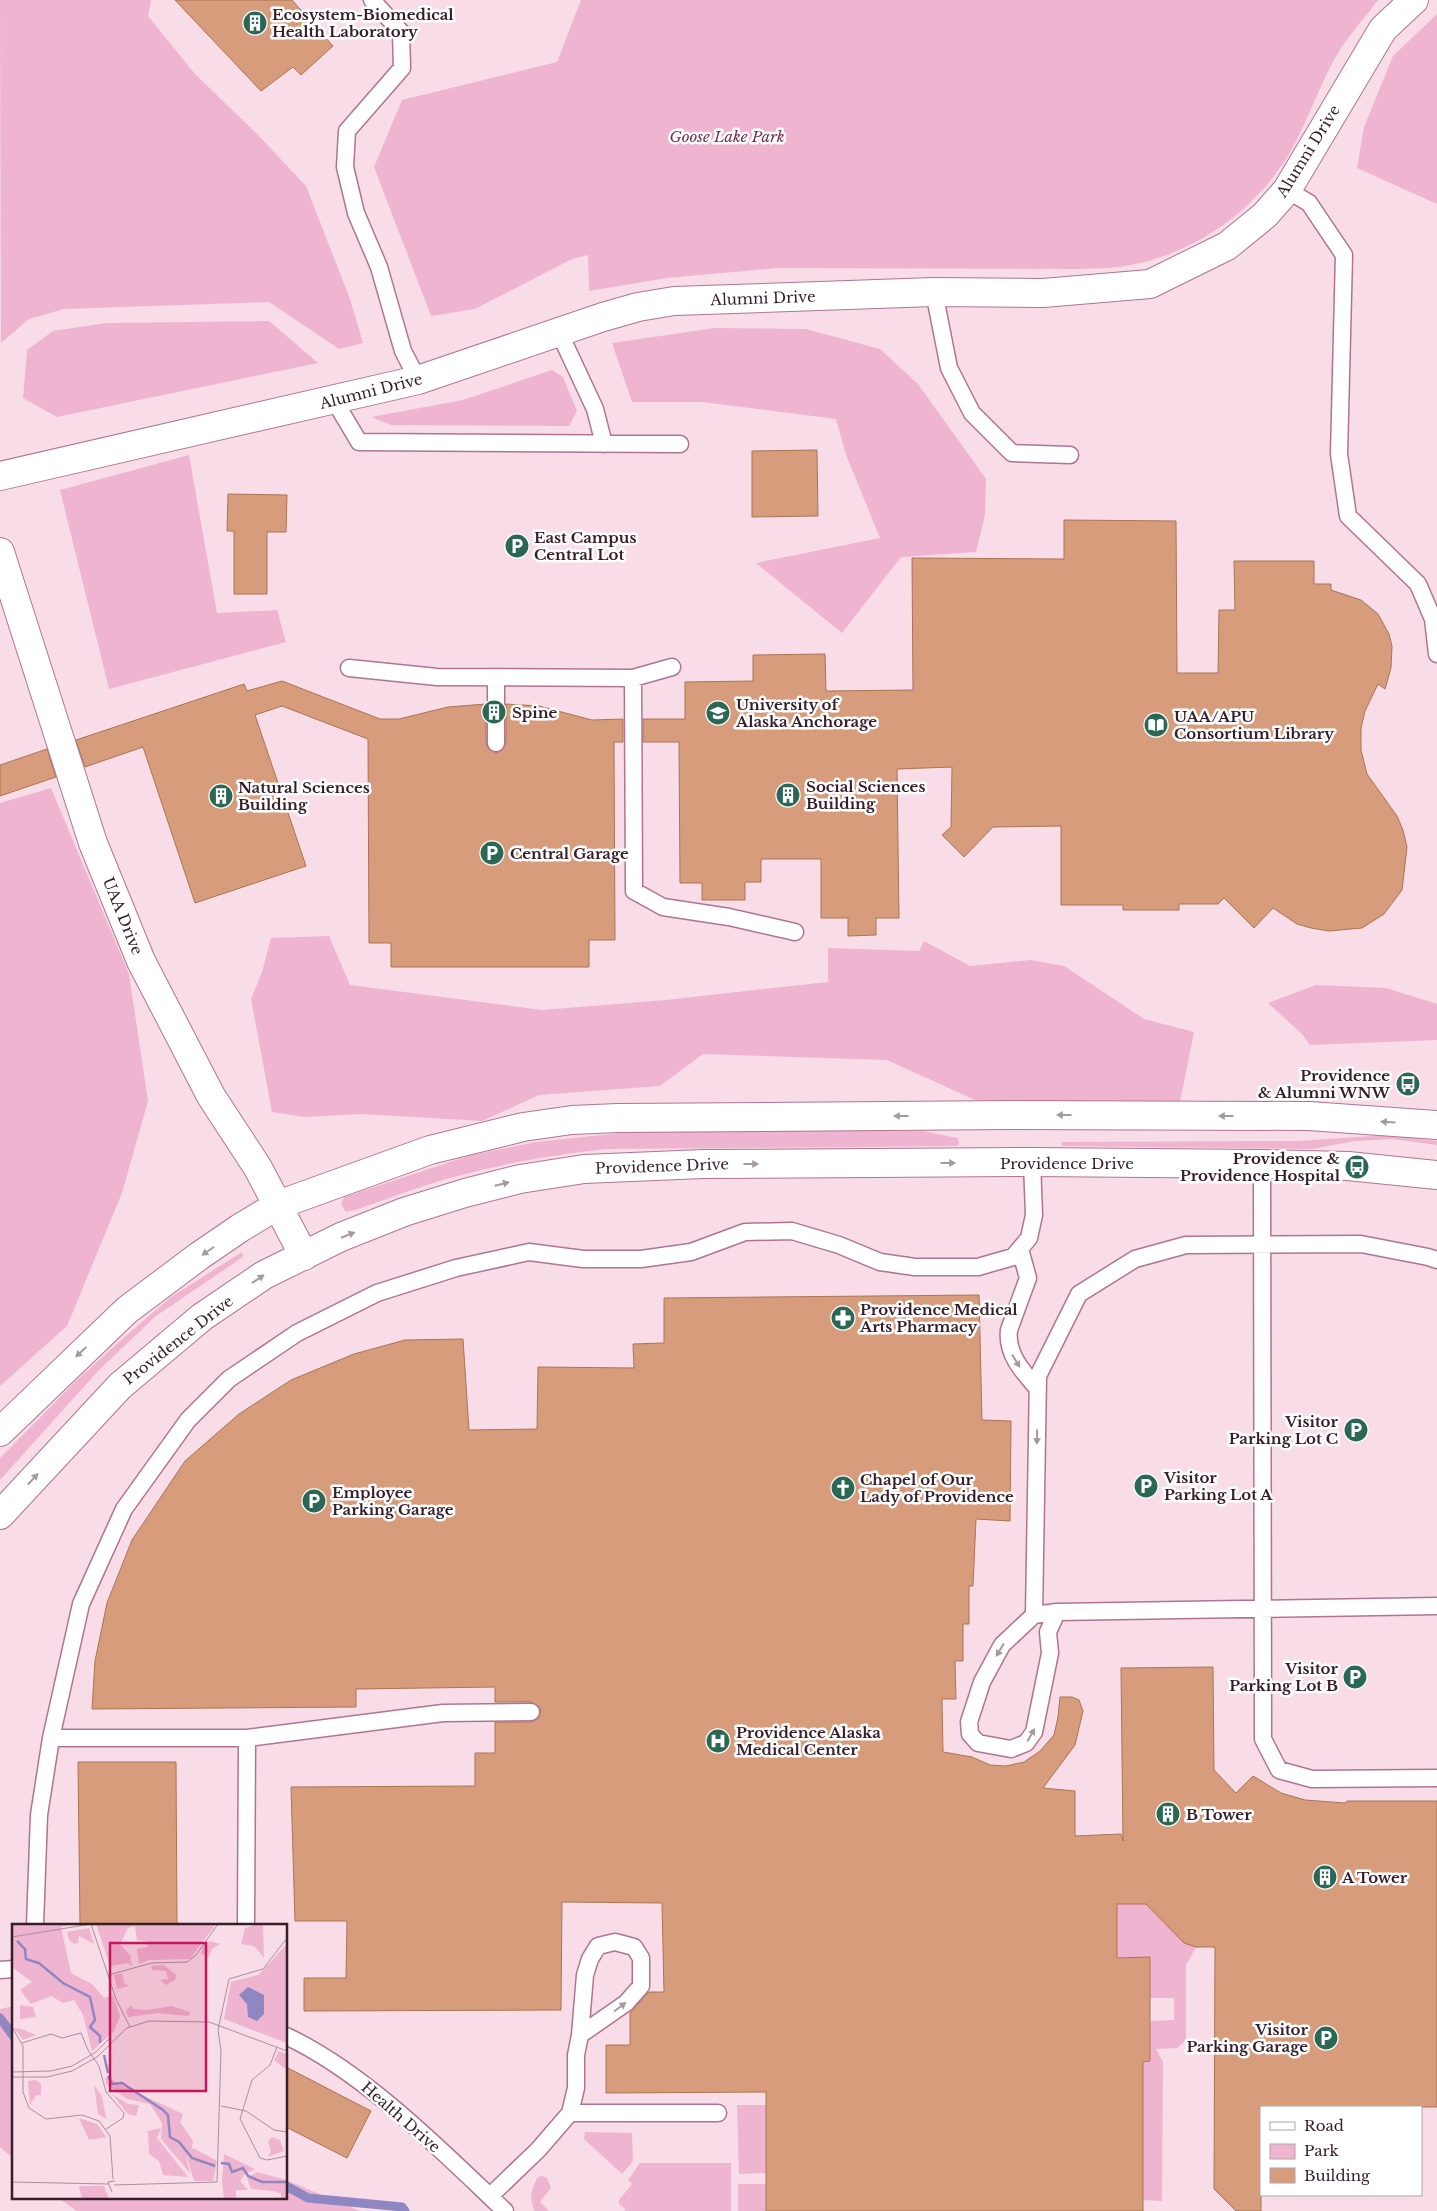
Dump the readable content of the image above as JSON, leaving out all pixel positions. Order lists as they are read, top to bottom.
{
  "streets": {
    "main road": ["Alumni Drive", "UAA Drive", "Providence Drive"],
    "lane": ["Health Drive"]
  },
  "crossings": [
    ["UAA Drive", "Providence Drive"]
  ],
  "parks": ["Goose Lake Park"],
  "places": {
    "building": [
      "Ecosystem-Biomedical Health Laboratory",
      "Spine",
      "Social Sciences Building",
      "Natural Sciences Building",
      "B Tower",
      "A Tower"
    ],
    "parking": [
      "East Campus Central Lot",
      "Central Garage",
      "Visitor Parking Lot C",
      "Visitor Parking Lot A",
      "Employee Parking Garage",
      "Visitor Parking Lot B",
      "Visitor Parking Garage"
    ],
    "school or university": ["University of Alaska Anchorage"],
    "library": ["UAA/APU Consortium Library"],
    "bus stop": ["Providence & Alumni WNW", "Providence & Providence Hospital"],
    "pharmacy": ["Providence Medical Arts Pharmacy"],
    "church": ["Chapel of Our Lady of Providence"],
    "hospital": ["Providence Alaska Medical Center"]
  },
  "legend": ["Road", "Park", "Building"]
}
